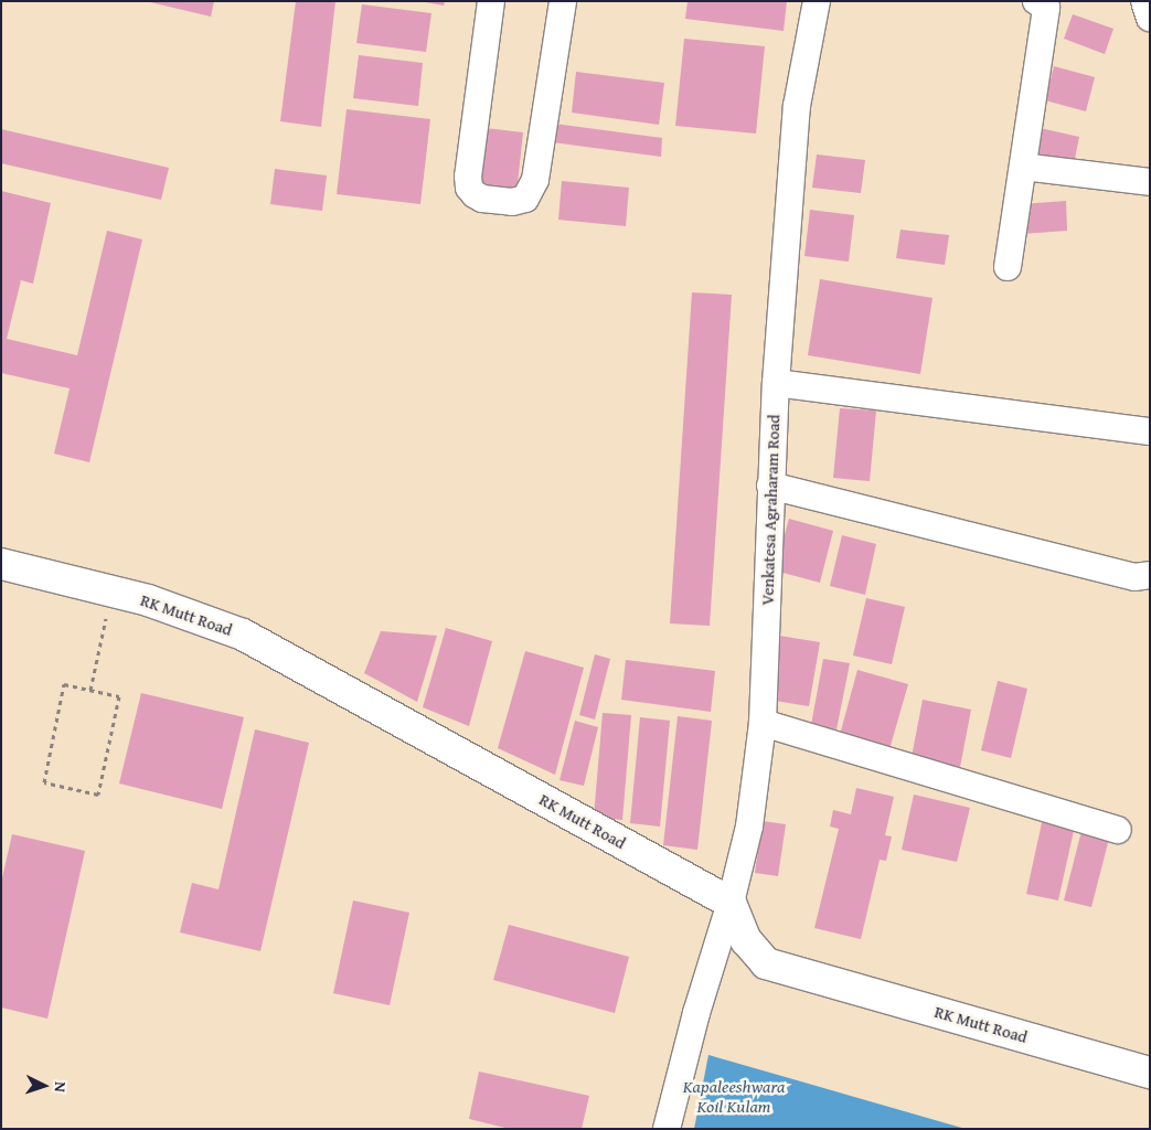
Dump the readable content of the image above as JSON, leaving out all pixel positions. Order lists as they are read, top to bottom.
{
  "streets": {
    "main road": ["RK Mutt Road"],
    "street": ["Venkatesa Agraharam Road"]
  },
  "crossings": [
    ["Venkatesa Agraharam Road", "RK Mutt Road"]
  ],
  "water": ["Kapaleeshwara Koil Kulam"],
  "north": "right"
}
